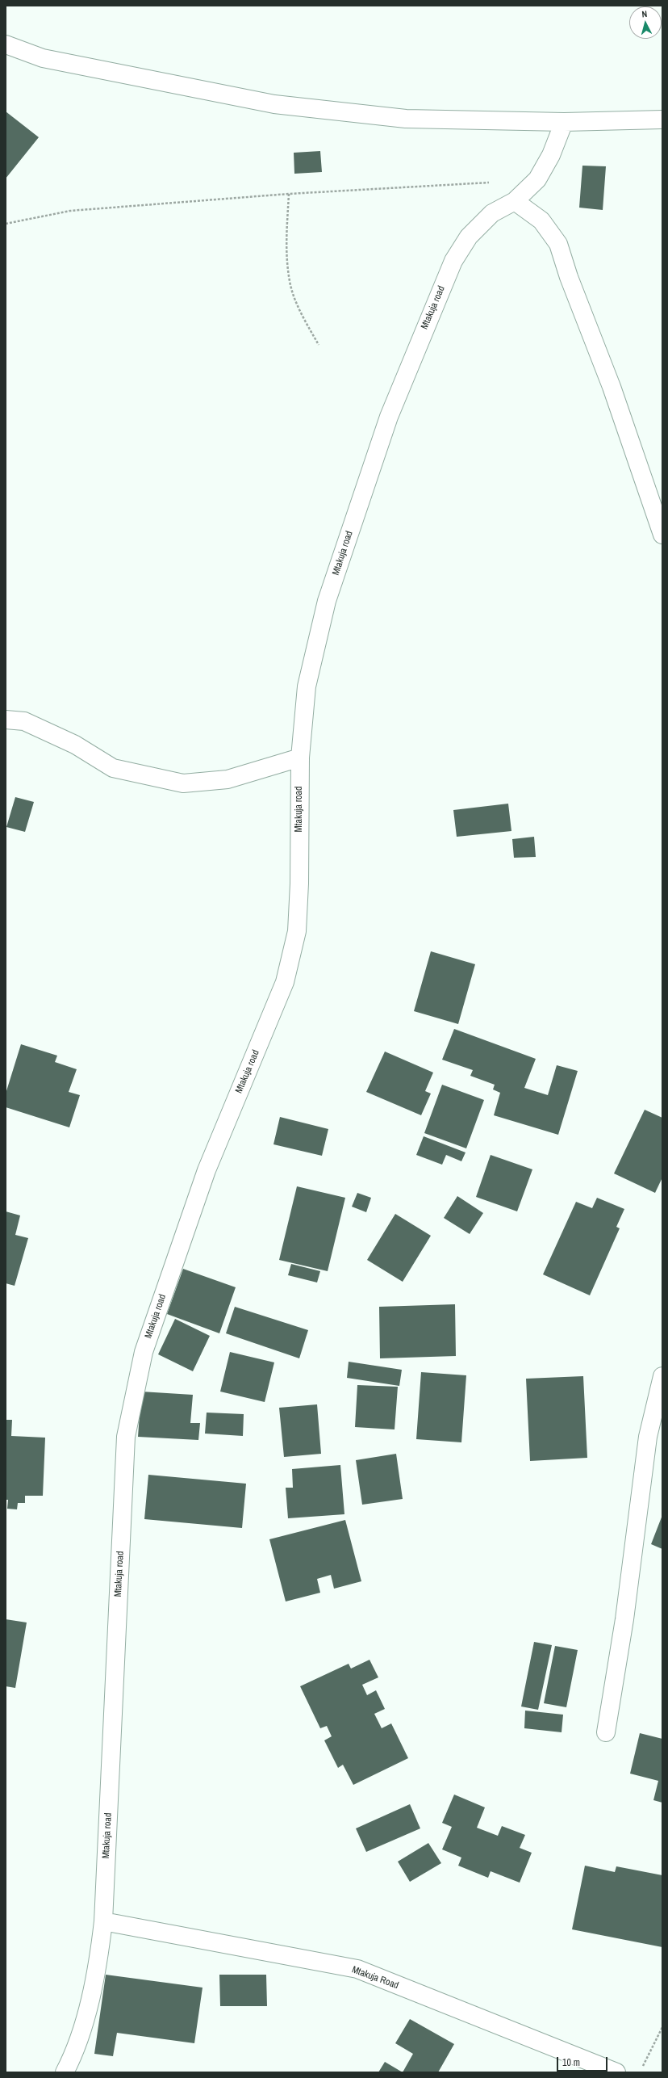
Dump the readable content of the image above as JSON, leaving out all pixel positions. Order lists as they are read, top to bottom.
{
  "streets": {
    "street": ["Mtakuja road", "Mtakuja Road"]
  },
  "crossings": [
    ["Mtakuja road", "Mtakuja Road"]
  ],
  "scale_bar": "10 m",
  "north": "top"
}
